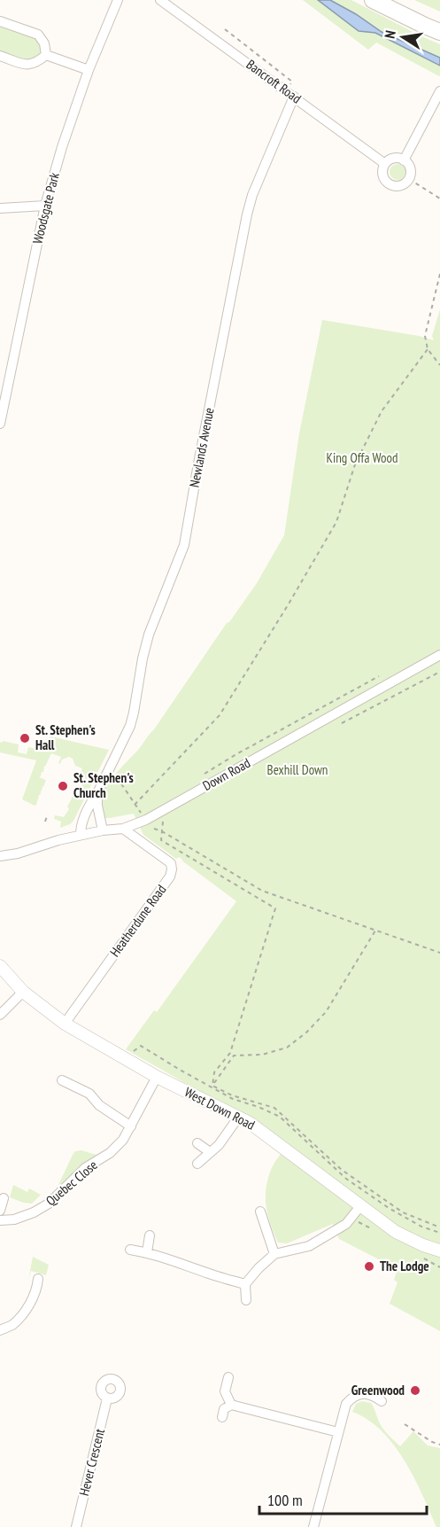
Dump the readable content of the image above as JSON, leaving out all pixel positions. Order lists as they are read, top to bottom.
{
  "streets": {
    "street": [
      "Bancroft Road",
      "Woodsgate Park",
      "Newlands Avenue",
      "Down Road",
      "Heatherdune Road",
      "West Down Road",
      "Quebec Close",
      "Hever Crescent"
    ]
  },
  "crossings": [
    ["Bancroft Road", "Newlands Avenue"],
    ["Newlands Avenue", "Down Road"],
    ["Down Road", "Heatherdune Road"],
    ["Heatherdune Road", "West Down Road"],
    ["West Down Road", "Quebec Close"]
  ],
  "parks": ["King Offa Wood", "Bexhill Down"],
  "places": [
    "St. Stephen's Hall",
    "St. Stephen's Church",
    "The Lodge",
    "Greenwood"
  ],
  "scale_bar": "100 m",
  "north": "left"
}
